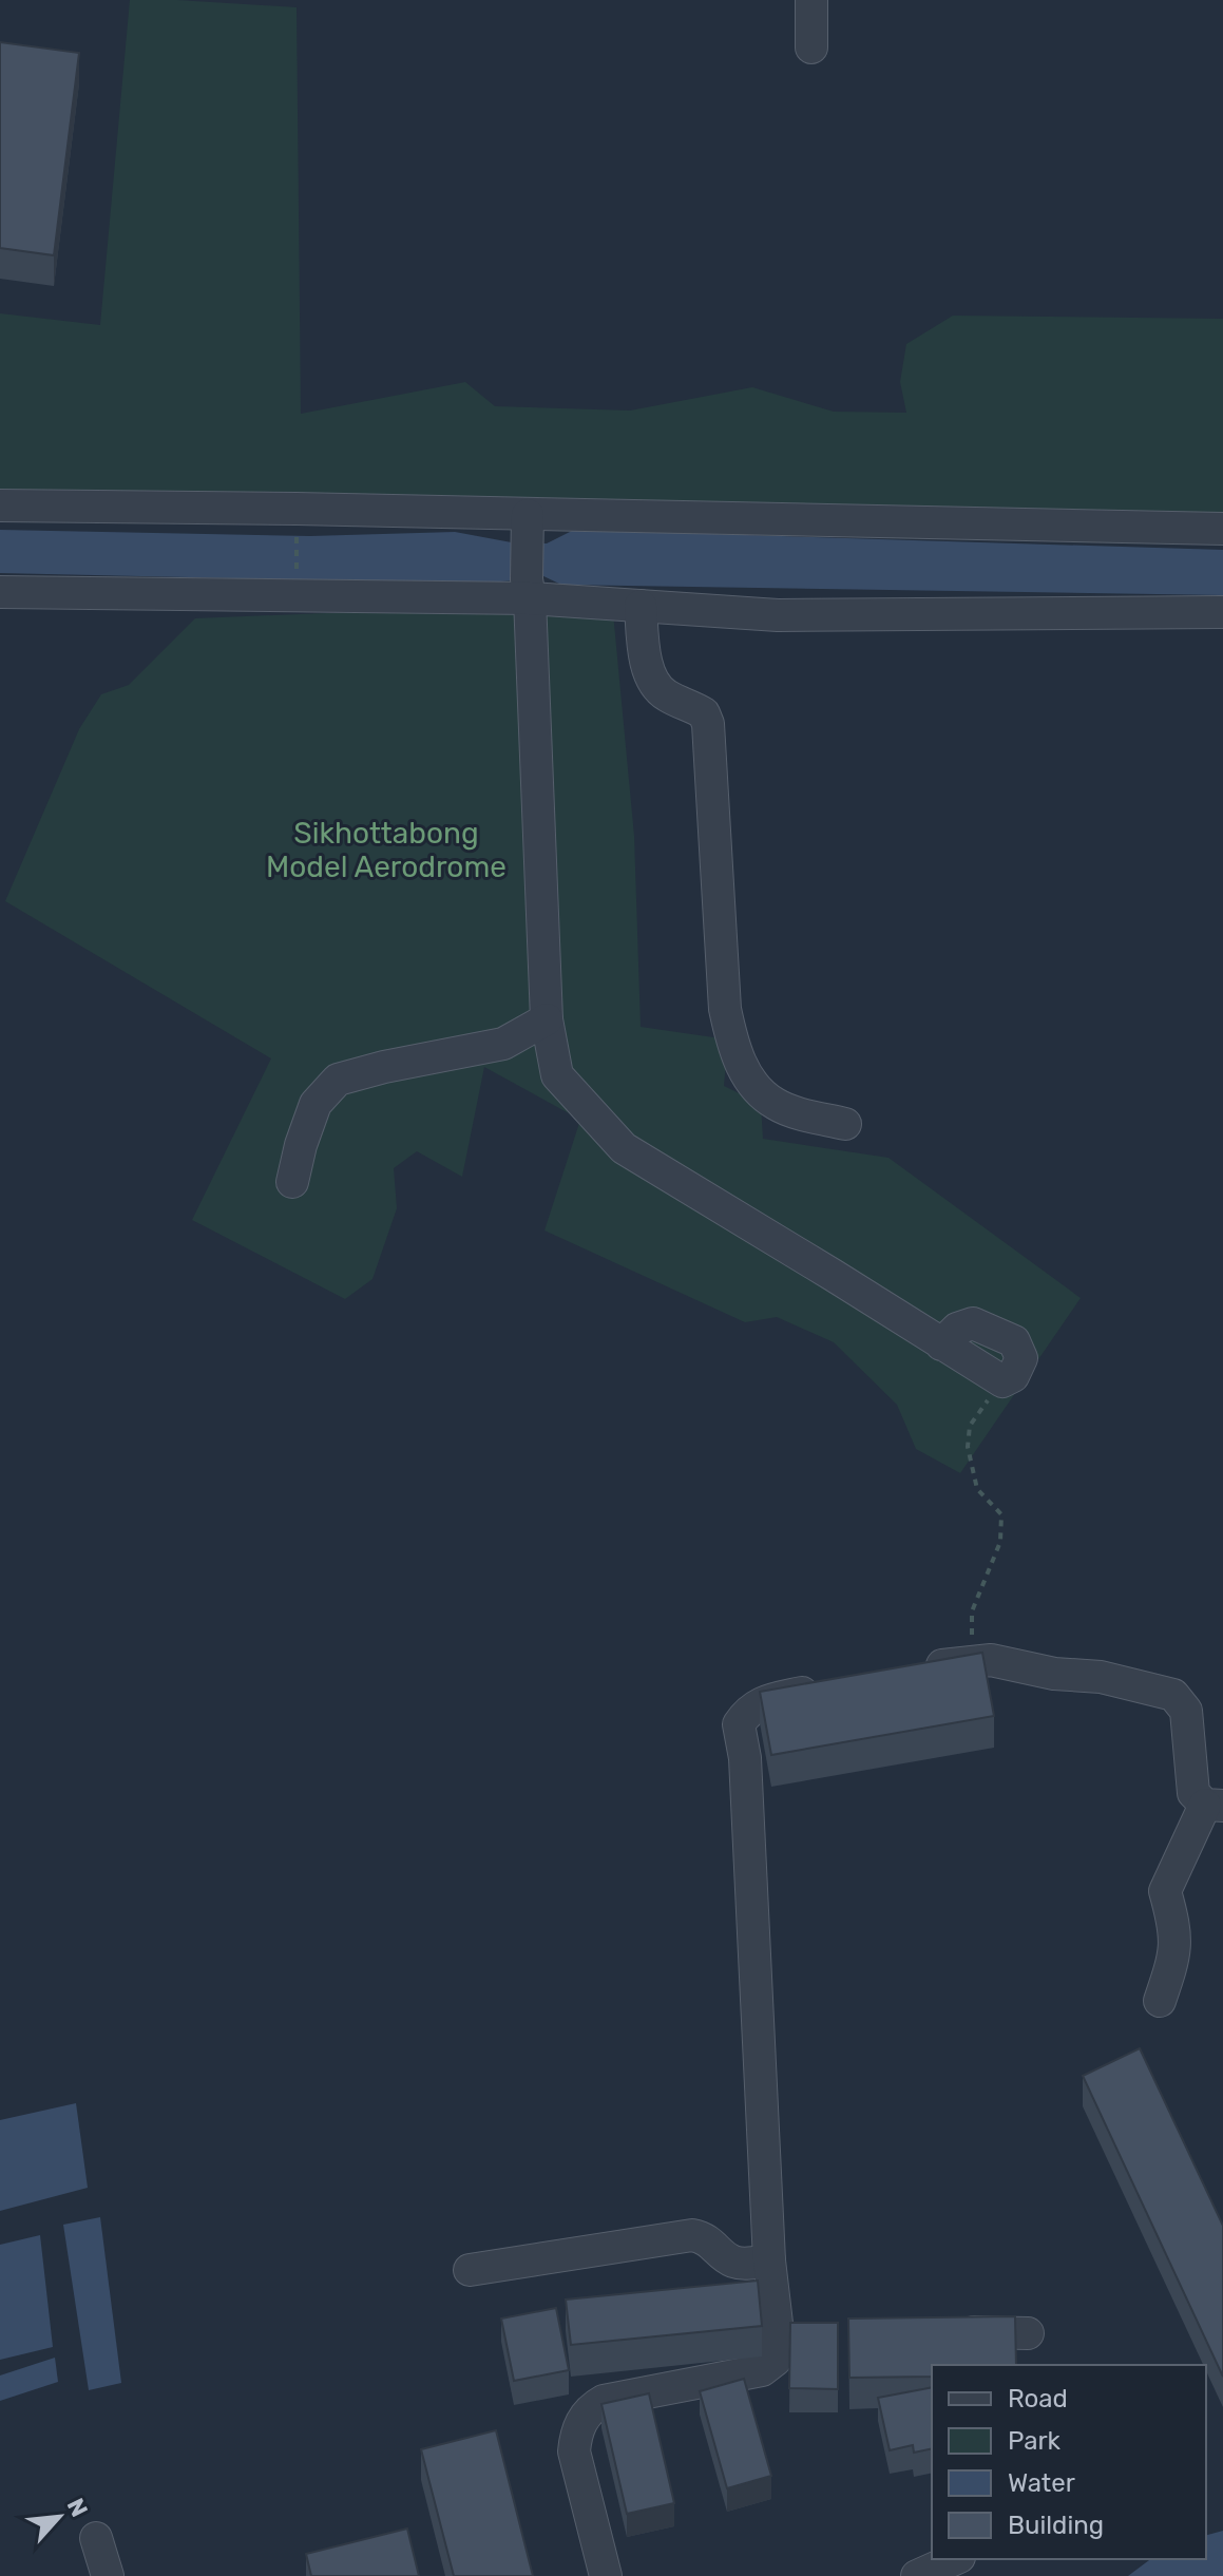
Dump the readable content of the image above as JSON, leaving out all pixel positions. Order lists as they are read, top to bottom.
{
  "parks": ["Sikhottabong Model Aerodrome"],
  "legend": [
    "Road",
    "Park",
    "Water",
    "Building"
  ],
  "north": "top right"
}
